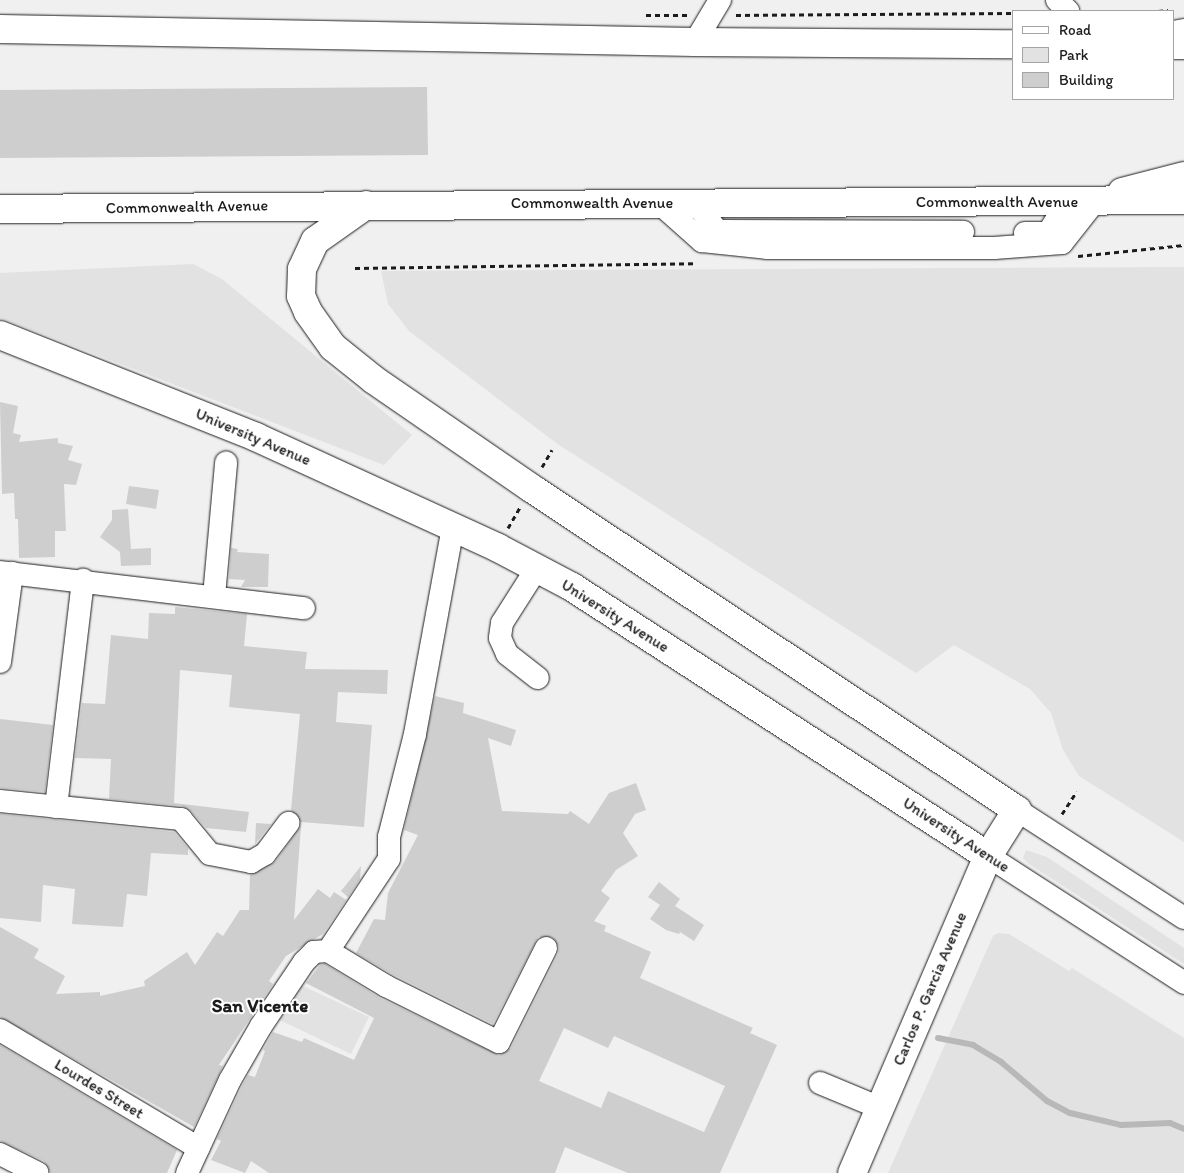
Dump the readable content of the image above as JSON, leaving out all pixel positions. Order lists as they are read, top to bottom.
{
  "streets": {
    "main road": ["Commonwealth Avenue", "University Avenue", "Carlos P. Garcia Avenue"],
    "street": ["Lourdes Street"]
  },
  "crossings": [
    ["University Avenue", "Carlos P. Garcia Avenue"]
  ],
  "districts": ["San Vicente"],
  "legend": ["Road", "Park", "Building"]
}
